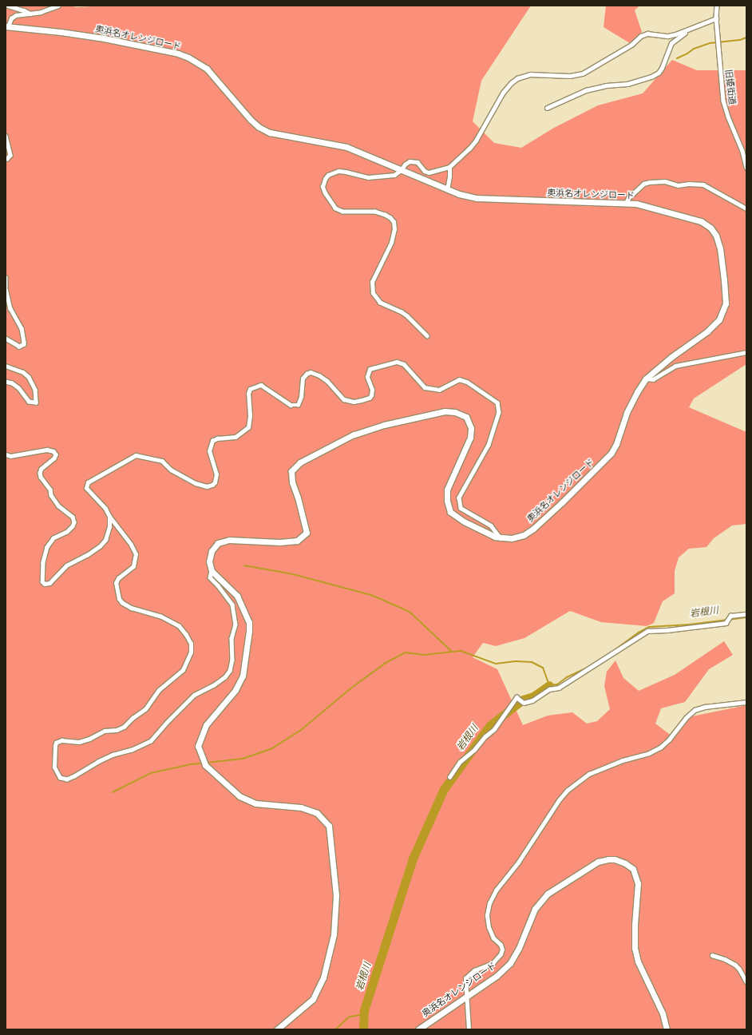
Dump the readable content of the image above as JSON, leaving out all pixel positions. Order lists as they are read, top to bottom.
{
  "streets": {
    "street": ["奥浜名オレンジロード", "旧姫街道"]
  },
  "water": ["岩根川"]
}
